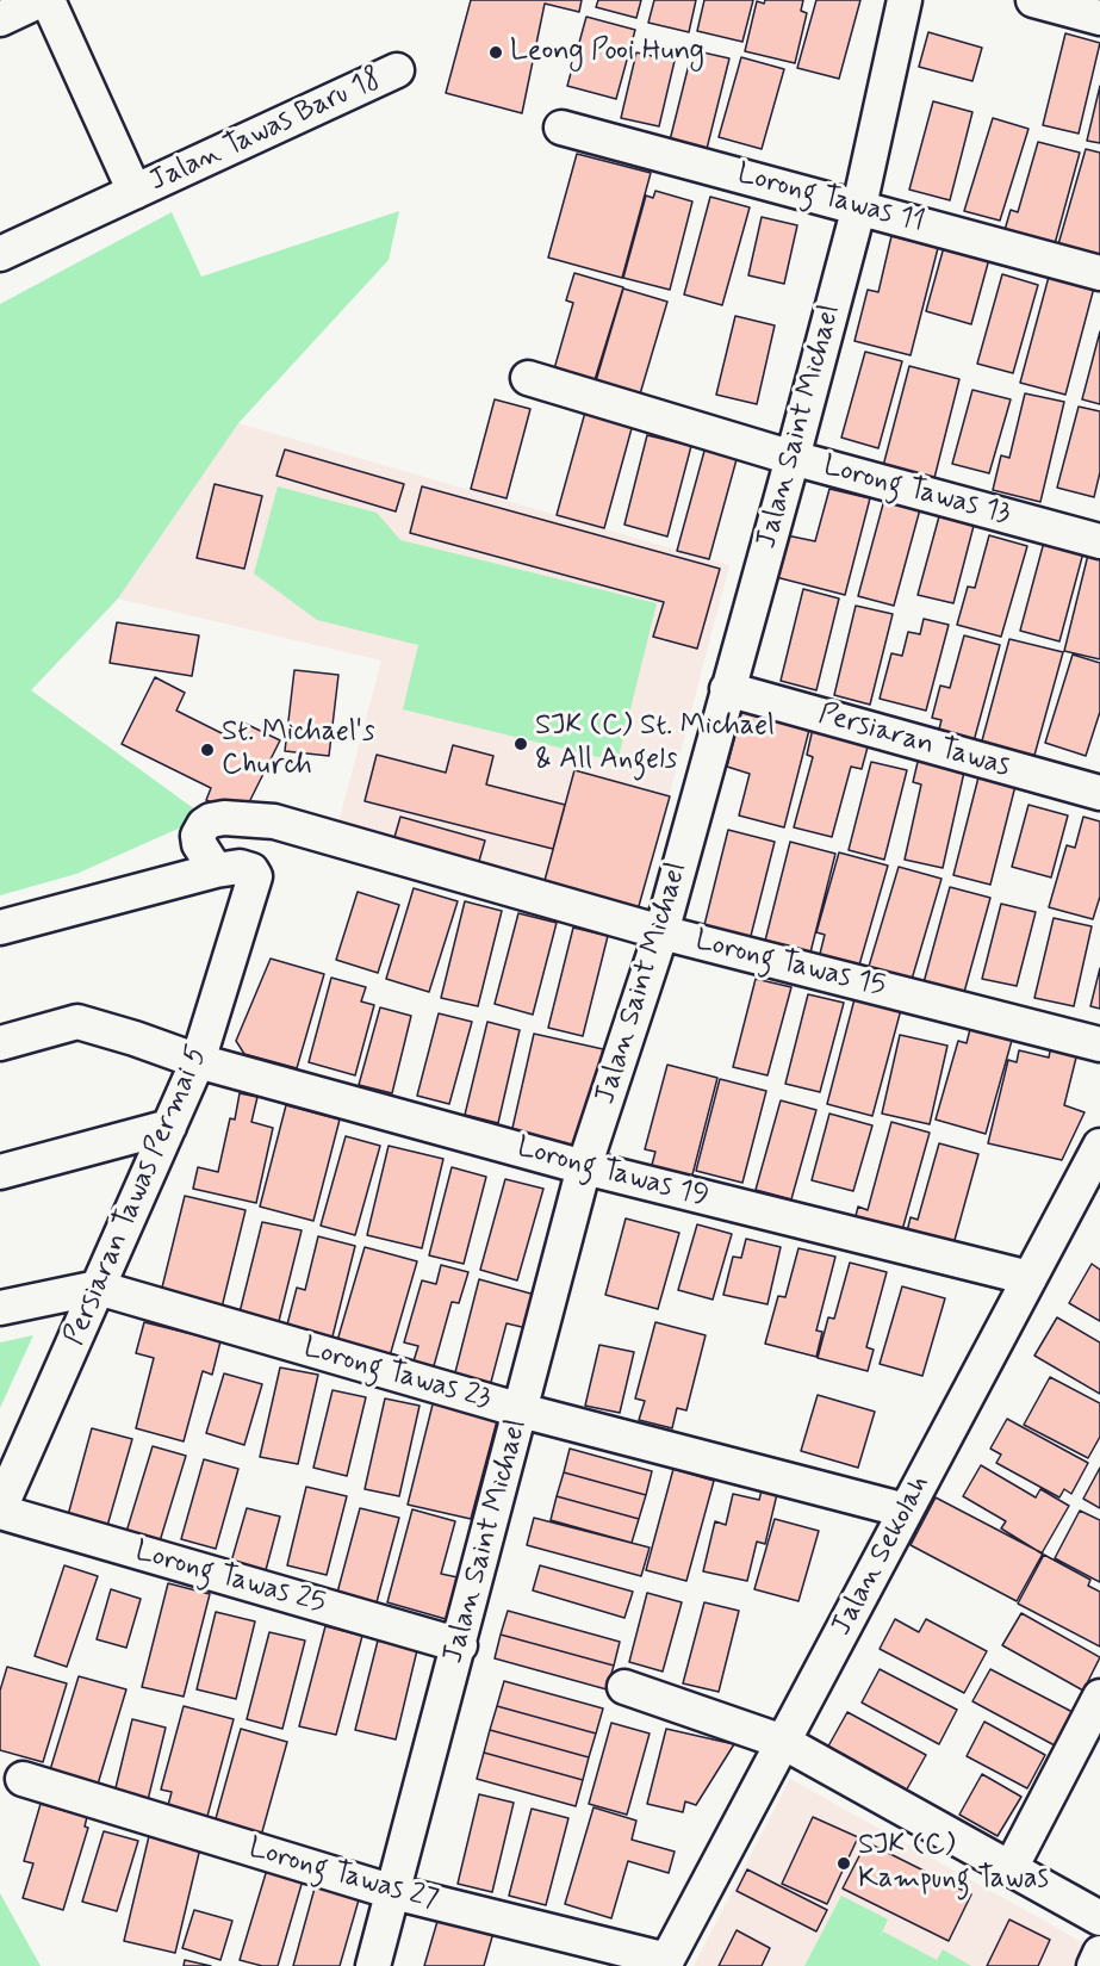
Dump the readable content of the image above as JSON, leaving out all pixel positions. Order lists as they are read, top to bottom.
{
  "streets": {
    "street": [
      "Jalan Tawas Baru 18",
      "Lorong Tawas 11",
      "Jalan Saint Michael",
      "Lorong Tawas 13",
      "Persiaran Tawas",
      "Lorong Tawas 15",
      "Lorong Tawas 19",
      "Persiaran Tawas Permai 5",
      "Lorong Tawas 23",
      "Jalan Sekolah",
      "Lorong Tawas 25",
      "Lorong Tawas 27"
    ]
  },
  "crossings": [
    ["Lorong Tawas 11", "Jalan Saint Michael"],
    ["Jalan Saint Michael", "Lorong Tawas 13"],
    ["Jalan Saint Michael", "Persiaran Tawas"],
    ["Jalan Saint Michael", "Lorong Tawas 15"],
    ["Jalan Saint Michael", "Lorong Tawas 19"],
    ["Jalan Saint Michael", "Lorong Tawas 23"],
    ["Jalan Saint Michael", "Lorong Tawas 25"],
    ["Jalan Saint Michael", "Lorong Tawas 27"],
    ["Lorong Tawas 15", "Persiaran Tawas Permai 5"],
    ["Lorong Tawas 19", "Persiaran Tawas Permai 5"],
    ["Lorong Tawas 19", "Jalan Sekolah"],
    ["Persiaran Tawas Permai 5", "Lorong Tawas 23"],
    ["Persiaran Tawas Permai 5", "Lorong Tawas 25"],
    ["Lorong Tawas 23", "Jalan Sekolah"],
    ["Jalan Sekolah", "Lorong Tawas 27"]
  ],
  "places": [
    "Leong Pooi Hung",
    "SJK (C) St. Michael & All Angels",
    "St. Michael's Church",
    "SJK (C) Kampung Tawas"
  ]
}
